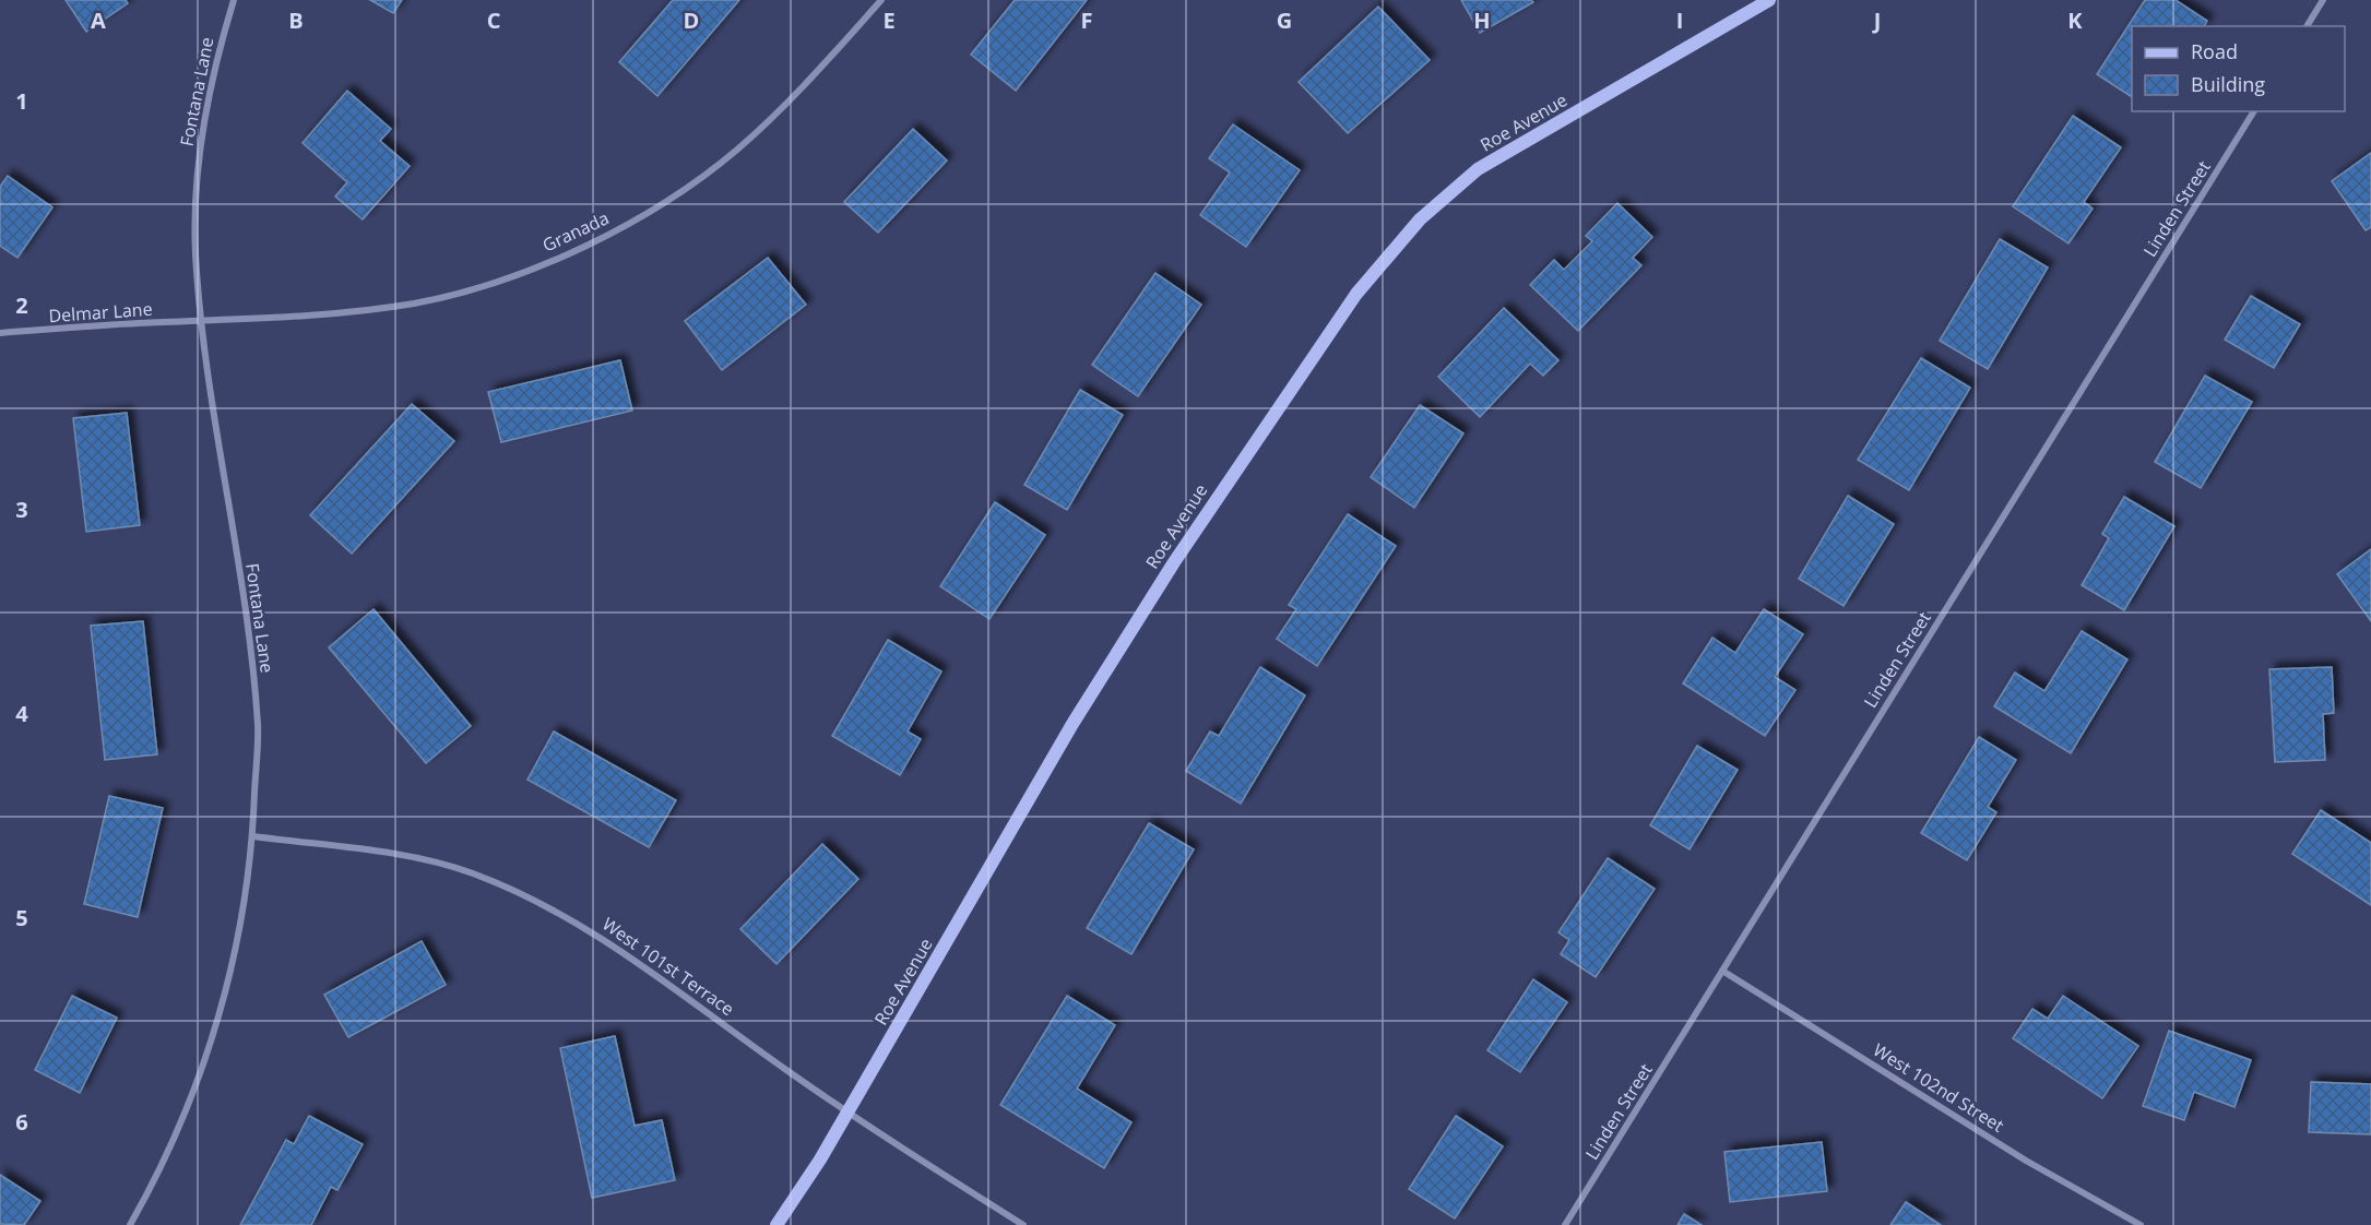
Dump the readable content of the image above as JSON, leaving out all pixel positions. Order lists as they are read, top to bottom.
{
  "streets": {
    "main road": ["Roe Avenue"],
    "street": [
      "Fontana Lane",
      "Linden Street",
      "Granada",
      "Delmar Lane",
      "West 101st Terrace",
      "West 102nd Street"
    ]
  },
  "crossings": [
    ["Fontana Lane", "Granada"],
    ["Fontana Lane", "Delmar Lane"],
    ["Fontana Lane", "West 101st Terrace"],
    ["Roe Avenue", "West 101st Terrace"],
    ["Linden Street", "West 102nd Street"],
    ["Granada", "Delmar Lane"]
  ],
  "legend": ["Road", "Building"],
  "grid": {
    "columns": [
      "A",
      "B",
      "C",
      "D",
      "E",
      "F",
      "G",
      "H",
      "I",
      "J",
      "K"
    ],
    "rows": [
      "1",
      "2",
      "3",
      "4",
      "5",
      "6"
    ]
  }
}
